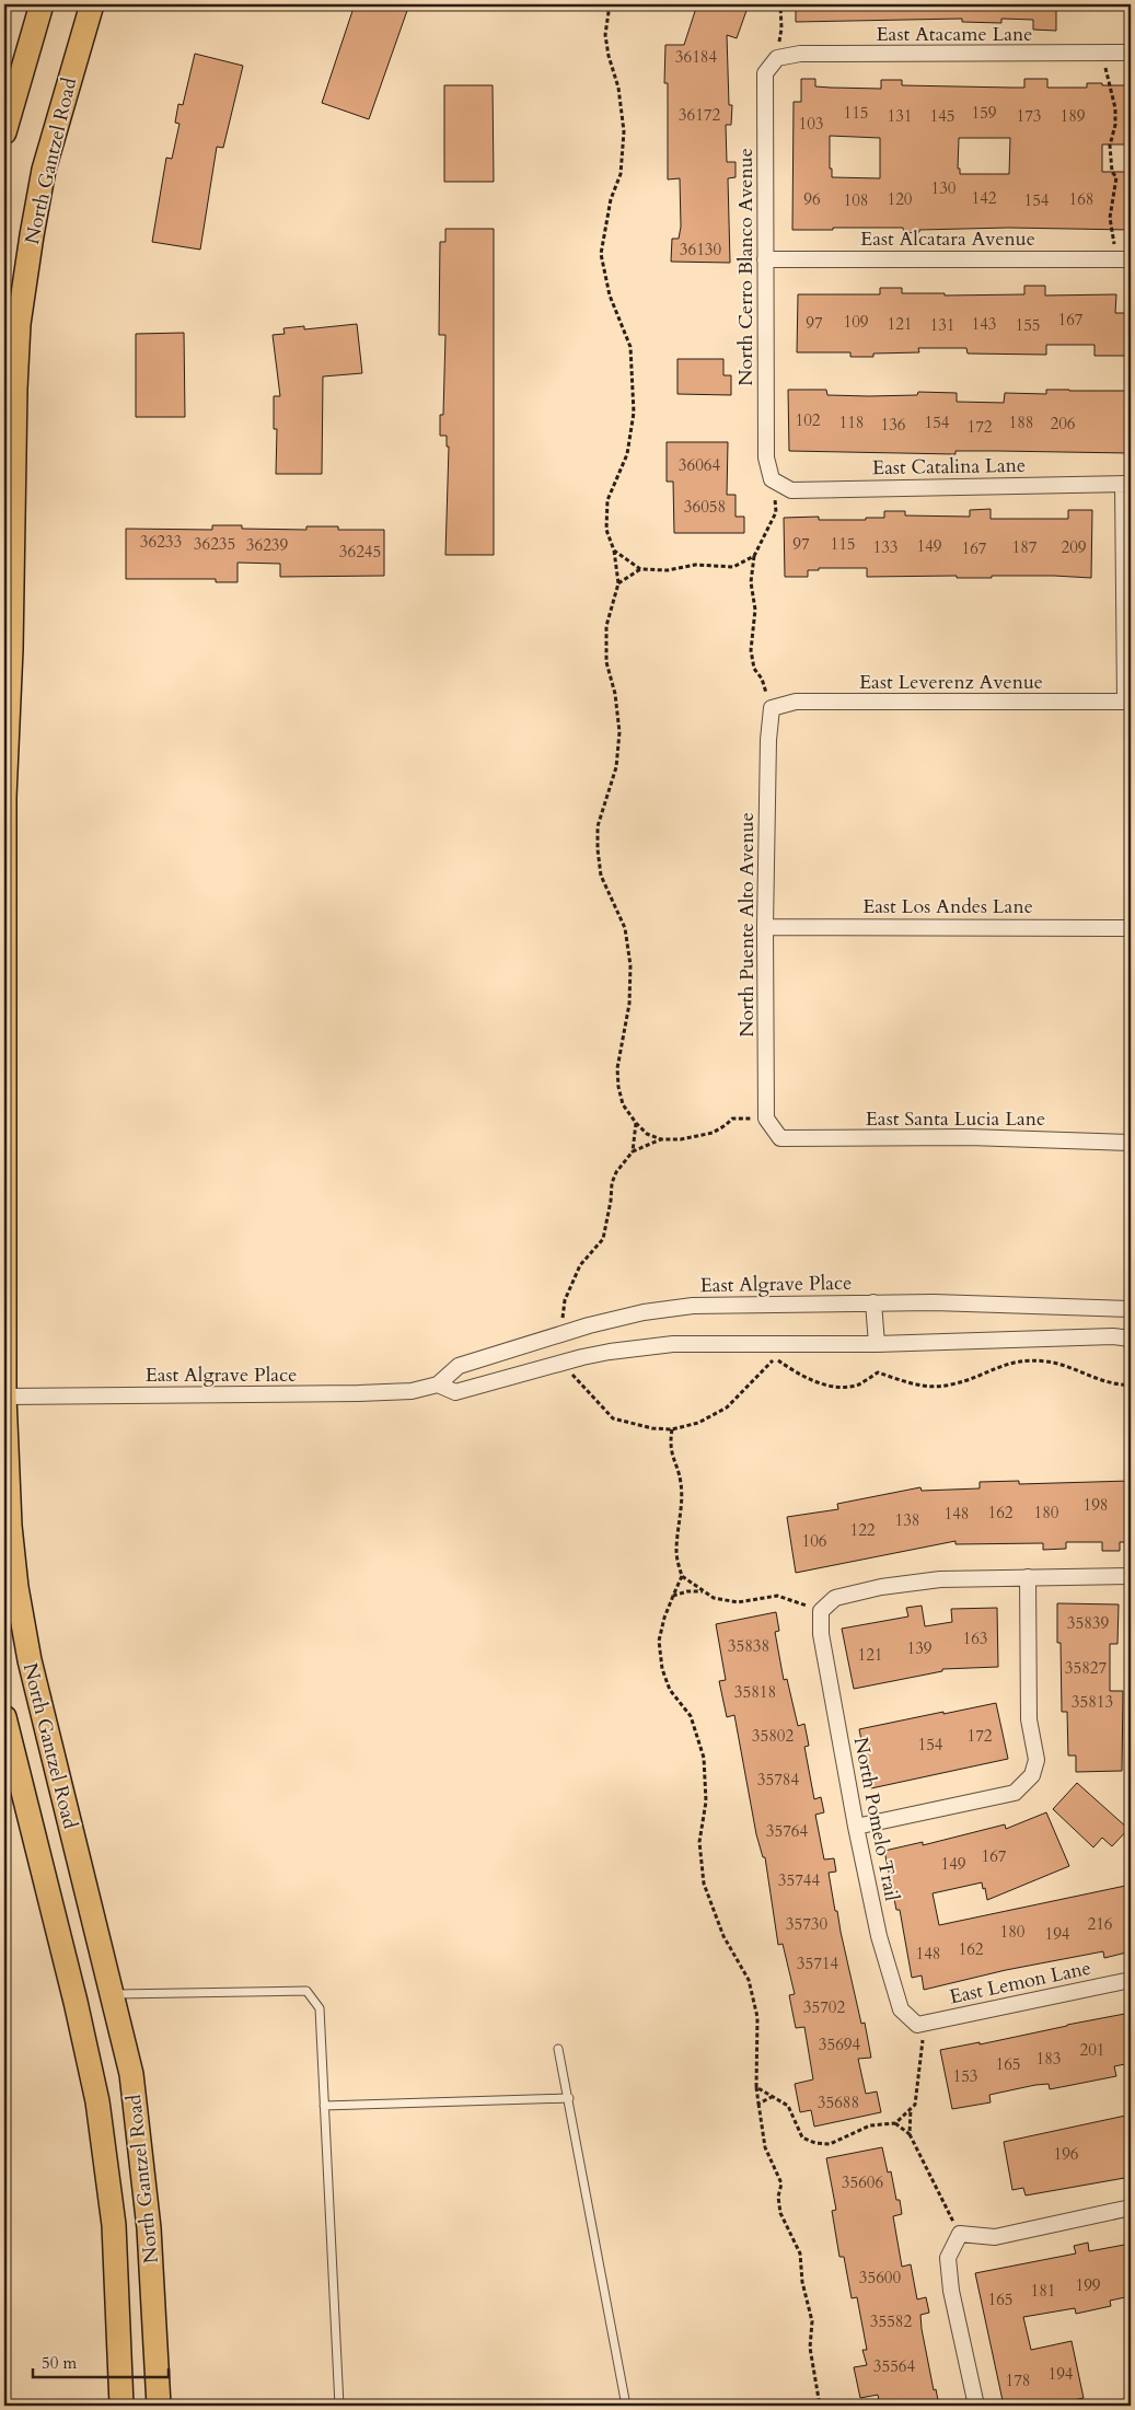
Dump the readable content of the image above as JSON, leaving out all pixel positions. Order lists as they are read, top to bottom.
{
  "streets": {
    "main road": ["North Gantzel Road"],
    "street": [
      "East Atacame Lane",
      "East Alcatara Avenue",
      "North Cerro Blanco Avenue",
      "East Catalina Lane",
      "East Leverenz Avenue",
      "East Los Andes Lane",
      "North Puente Alto Avenue",
      "East Santa Lucia Lane",
      "East Algrave Place",
      "North Pomelo Trail",
      "East Lemon Lane"
    ]
  },
  "crossings": [
    ["East Atacame Lane", "North Cerro Blanco Avenue"],
    ["North Gantzel Road", "East Algrave Place"],
    ["East Alcatara Avenue", "North Cerro Blanco Avenue"],
    ["North Cerro Blanco Avenue", "East Catalina Lane"],
    ["East Leverenz Avenue", "North Puente Alto Avenue"],
    ["East Los Andes Lane", "North Puente Alto Avenue"],
    ["North Puente Alto Avenue", "East Santa Lucia Lane"],
    ["North Pomelo Trail", "East Lemon Lane"]
  ],
  "house_numbers": [
    "36184",
    "115",
    "159",
    "36172",
    "131",
    "145",
    "173",
    "189",
    "103",
    "130",
    "142",
    "96",
    "120",
    "168",
    "108",
    "154",
    "36130",
    "167",
    "109",
    "97",
    "121",
    "143",
    "131",
    "155",
    "102",
    "118",
    "154",
    "188",
    "206",
    "136",
    "172",
    "36064",
    "36058",
    "36233",
    "36235",
    "97",
    "115",
    "36239",
    "149",
    "133",
    "187",
    "209",
    "167",
    "36245",
    "198",
    "162",
    "180",
    "148",
    "138",
    "122",
    "106",
    "35839",
    "163",
    "35838",
    "139",
    "121",
    "35827",
    "35818",
    "35813",
    "35802",
    "172",
    "154",
    "35784",
    "35764",
    "167",
    "149",
    "35744",
    "35730",
    "216",
    "180",
    "194",
    "162",
    "148",
    "35714",
    "35702",
    "35694",
    "201",
    "183",
    "165",
    "153",
    "35688",
    "196",
    "35606",
    "35600",
    "199",
    "181",
    "165",
    "35582",
    "35564",
    "194",
    "178"
  ],
  "scale_bar": "50 m"
}
